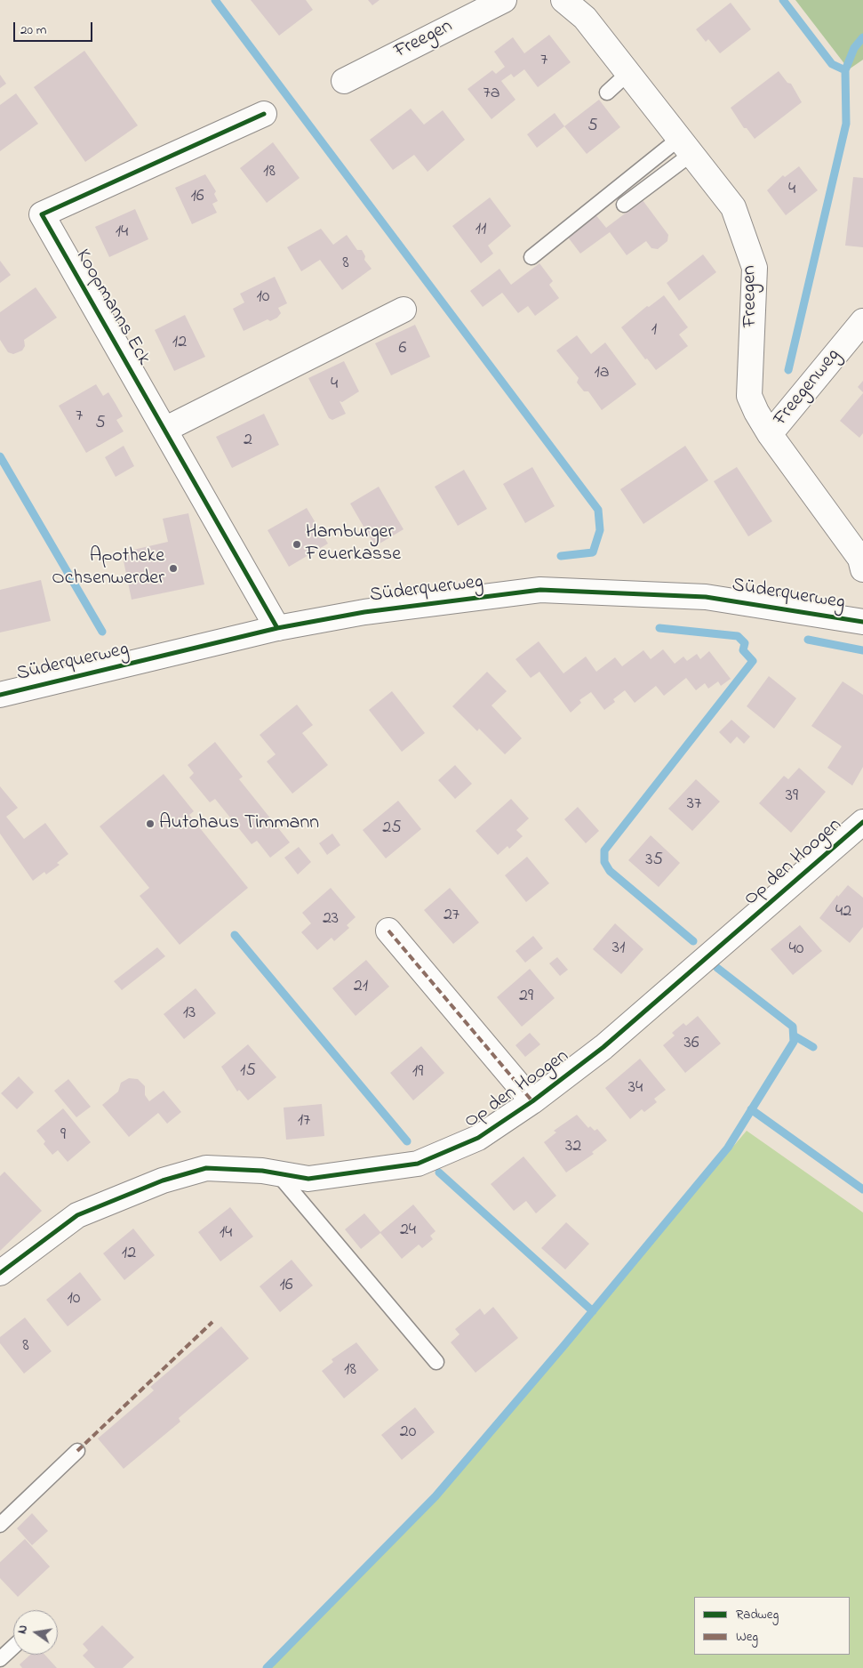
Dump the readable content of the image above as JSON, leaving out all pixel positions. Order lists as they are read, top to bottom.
{
  "streets": {
    "street": [
      "Freegen",
      "Koopmanns Eck",
      "Freegenweg",
      "Süderquerweg",
      "Op den Hoogen"
    ]
  },
  "crossings": [
    ["Freegen", "Freegenweg"],
    ["Koopmanns Eck", "Süderquerweg"]
  ],
  "places": ["Hamburger Feuerkasse", "Apotheke Ochsenwerder", "Autohaus Timmann"],
  "house_numbers": [
    "7",
    "7a",
    "5",
    "18",
    "4",
    "16",
    "11",
    "14",
    "8",
    "10",
    "1",
    "12",
    "6",
    "1a",
    "4",
    "7",
    "5",
    "2",
    "39",
    "37",
    "25",
    "35",
    "42",
    "27",
    "23",
    "31",
    "40",
    "21",
    "29",
    "13",
    "36",
    "15",
    "19",
    "34",
    "17",
    "9",
    "32",
    "24",
    "14",
    "12",
    "16",
    "10",
    "8",
    "18",
    "20"
  ],
  "legend": ["Radweg", "Weg"],
  "scale_bar": "20 m",
  "north": "left"
}
